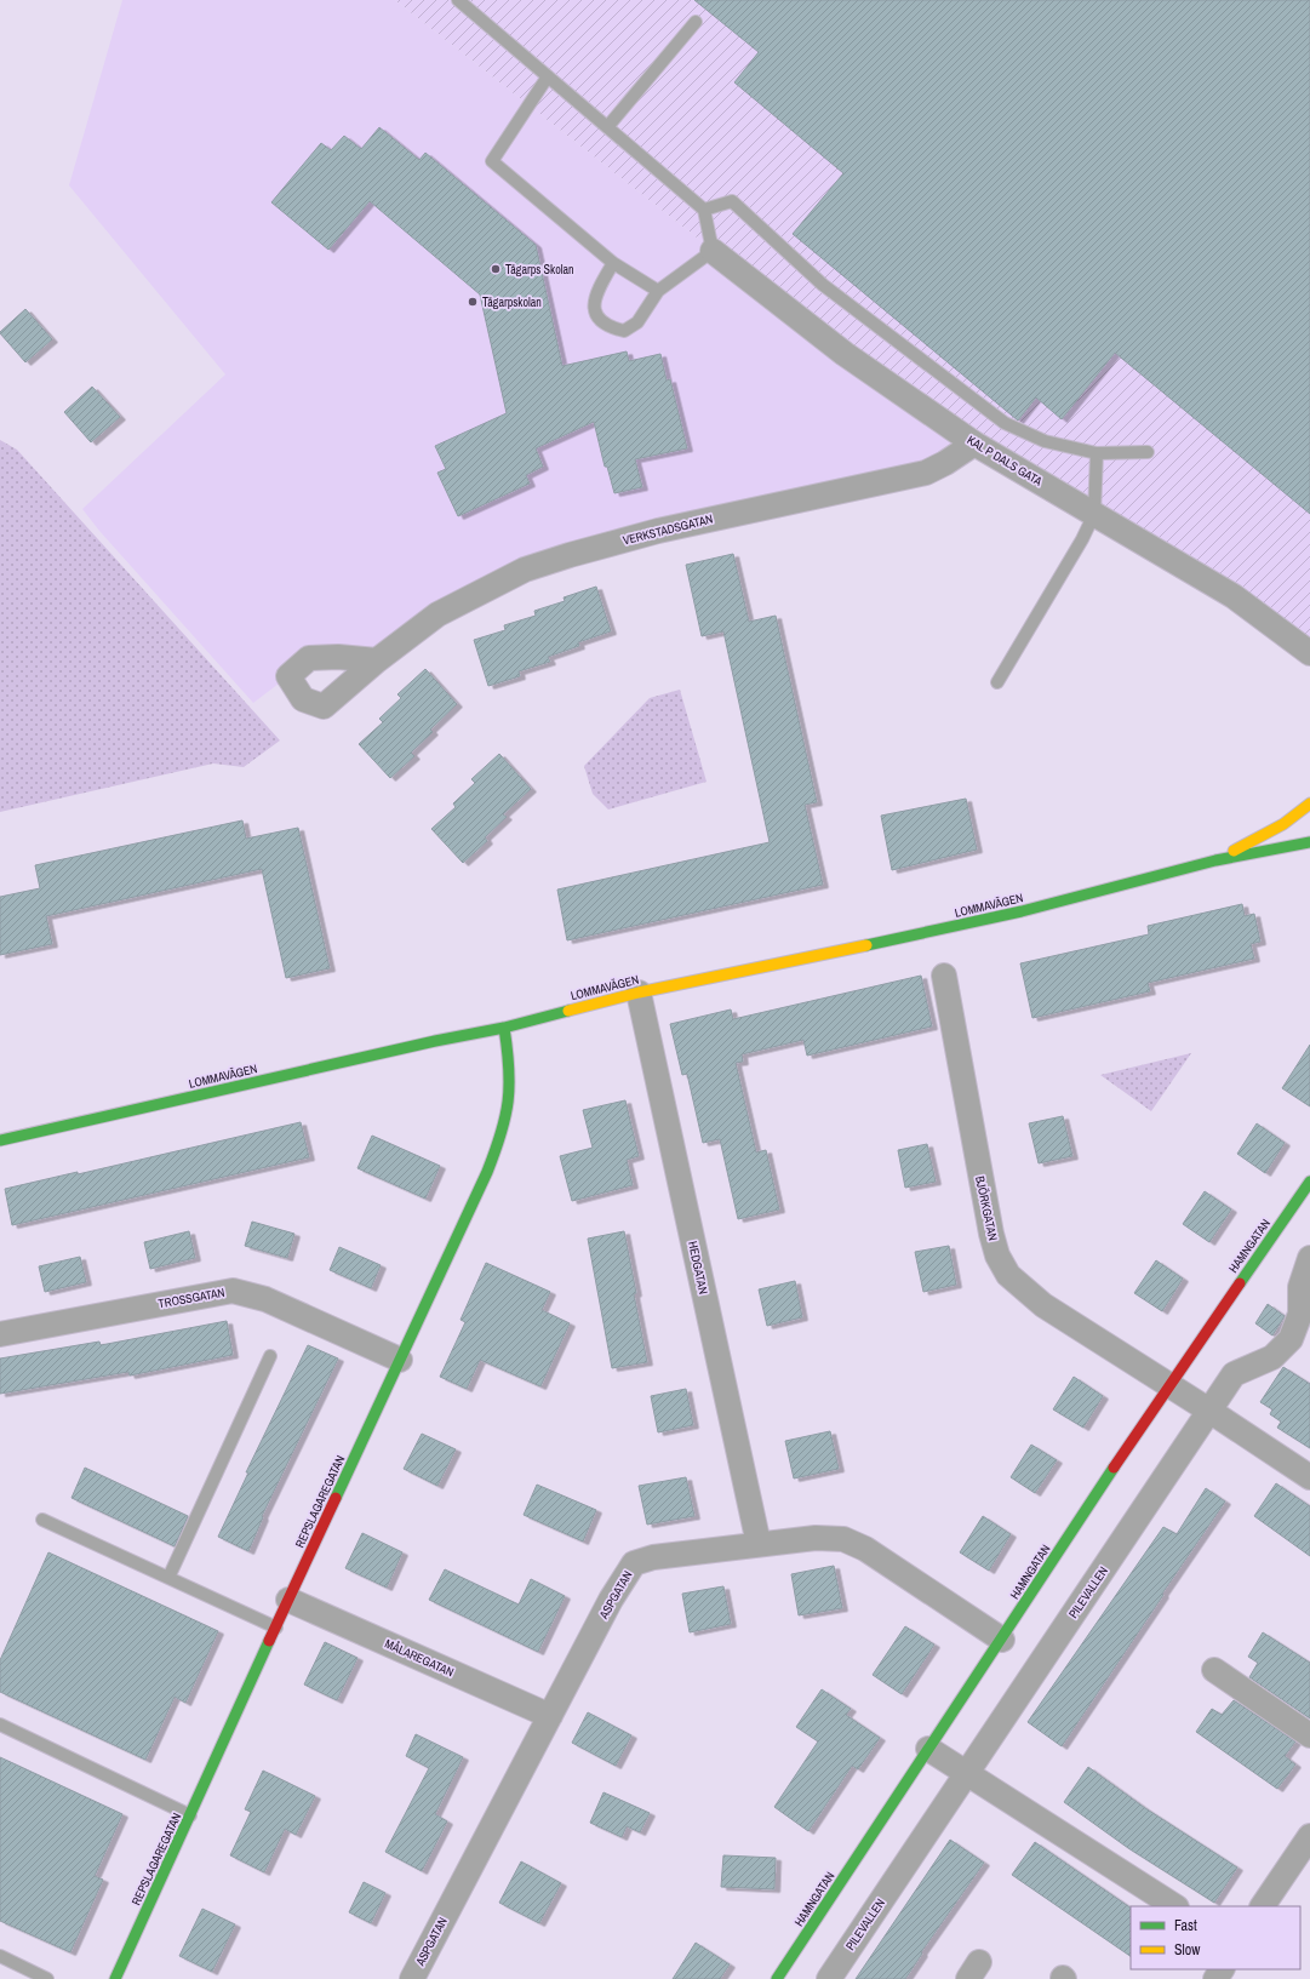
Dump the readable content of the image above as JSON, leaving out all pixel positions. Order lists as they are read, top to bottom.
{
  "streets": {
    "street": [
      "KAL P DALS GATA",
      "VERKSTADSGATAN",
      "LOMMAVÄGEN",
      "BJÖRKGATAN",
      "HAMNGATAN",
      "HEDGATAN",
      "TROSSGATAN",
      "REPSLAGAREGATAN",
      "PILEVALLEN",
      "ASPGATAN",
      "MÅLAREGATAN"
    ]
  },
  "crossings": [
    ["KAL P DALS GATA", "VERKSTADSGATAN"],
    ["LOMMAVÄGEN", "HEDGATAN"],
    ["LOMMAVÄGEN", "REPSLAGAREGATAN"],
    ["BJÖRKGATAN", "HAMNGATAN"],
    ["HAMNGATAN", "ASPGATAN"],
    ["HEDGATAN", "ASPGATAN"],
    ["TROSSGATAN", "REPSLAGAREGATAN"],
    ["REPSLAGAREGATAN", "MÅLAREGATAN"],
    ["ASPGATAN", "MÅLAREGATAN"]
  ],
  "places": ["Tågarps Skolan", "Tågarpskolan"],
  "legend": ["Fast", "Slow"]
}
